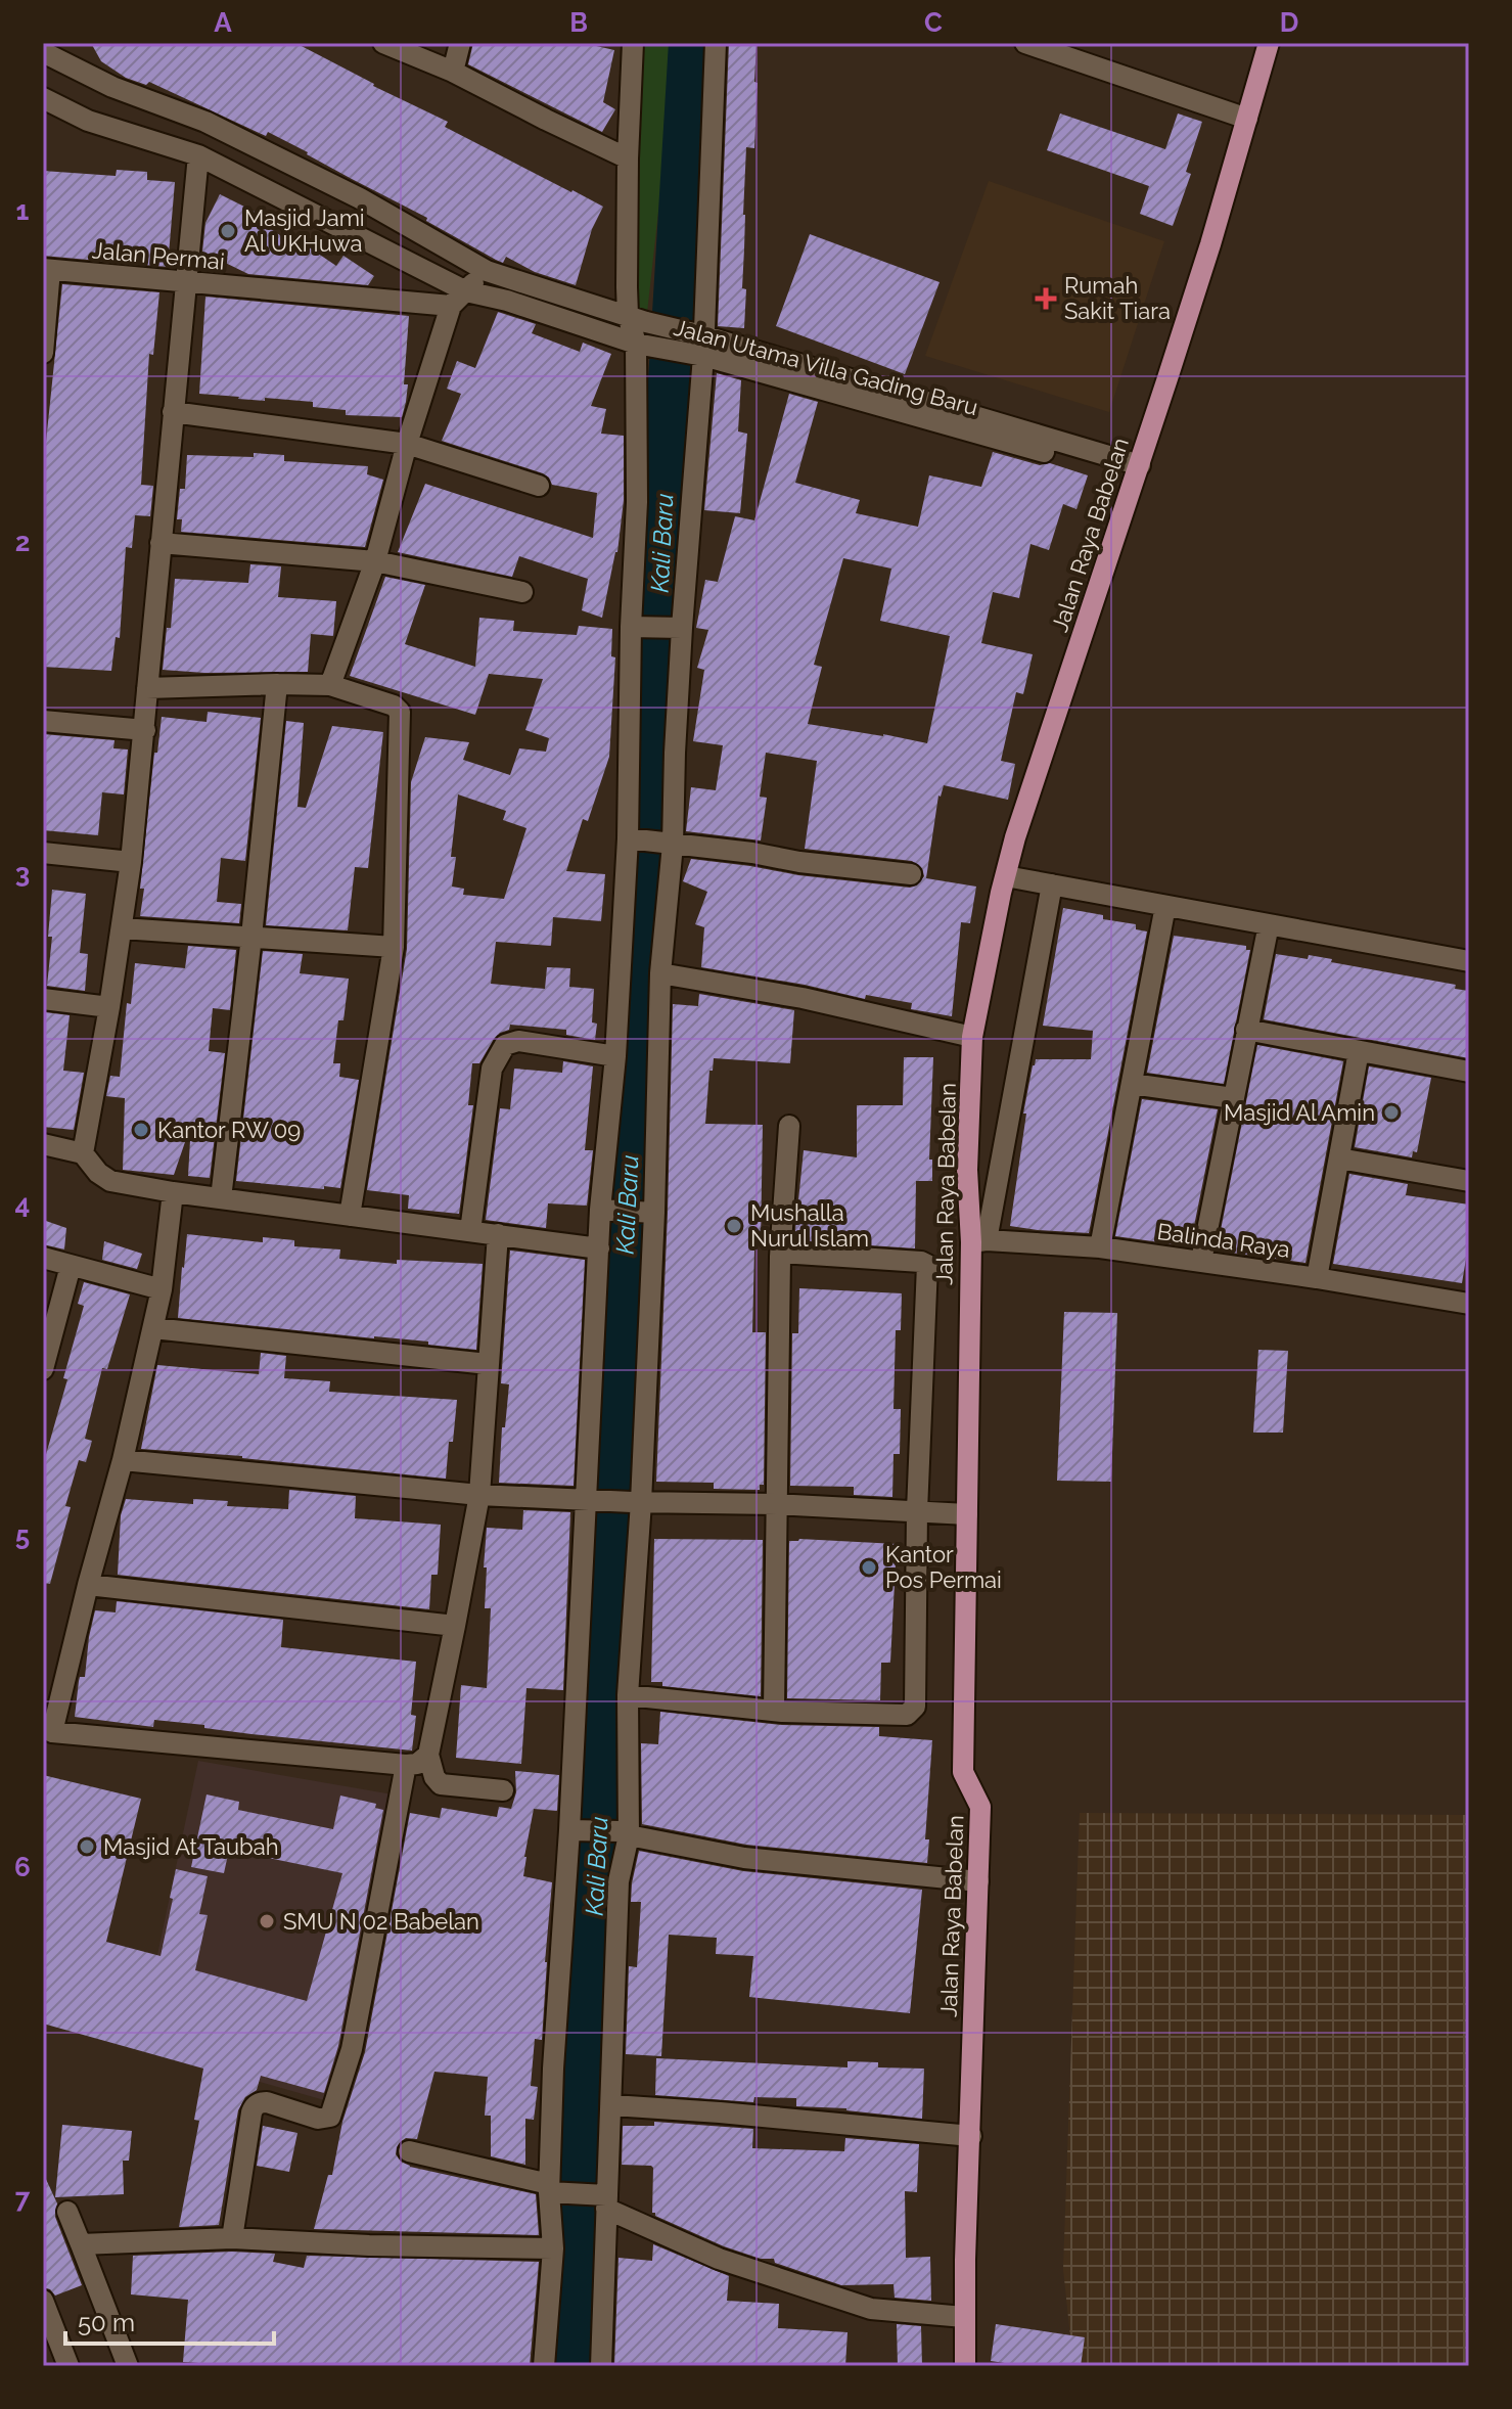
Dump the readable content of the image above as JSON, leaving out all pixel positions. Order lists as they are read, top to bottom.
{
  "streets": {
    "main road": ["Jalan Raya Babelan"],
    "street": ["Jalan Permai", "Jalan Utama Villa Gading Baru", "Balinda Raya"]
  },
  "crossings": [
    ["Jalan Permai", "Jalan Utama Villa Gading Baru"],
    ["Jalan Utama Villa Gading Baru", "Jalan Raya Babelan"],
    ["Jalan Raya Babelan", "Balinda Raya"]
  ],
  "water": ["Kali Baru"],
  "places": {
    "other": [
      "Masjid Jami Al UKHuwa",
      "Masjid Al Amin",
      "Kantor RW 09",
      "Mushalla Nurul Islam",
      "Kantor Pos Permai",
      "Masjid At Taubah",
      "SMU N 02 Babelan"
    ],
    "health": ["Rumah Sakit Tiara"]
  },
  "scale_bar": "50 m",
  "grid": {
    "columns": [
      "A",
      "B",
      "C",
      "D"
    ],
    "rows": [
      "1",
      "2",
      "3",
      "4",
      "5",
      "6",
      "7"
    ]
  }
}
